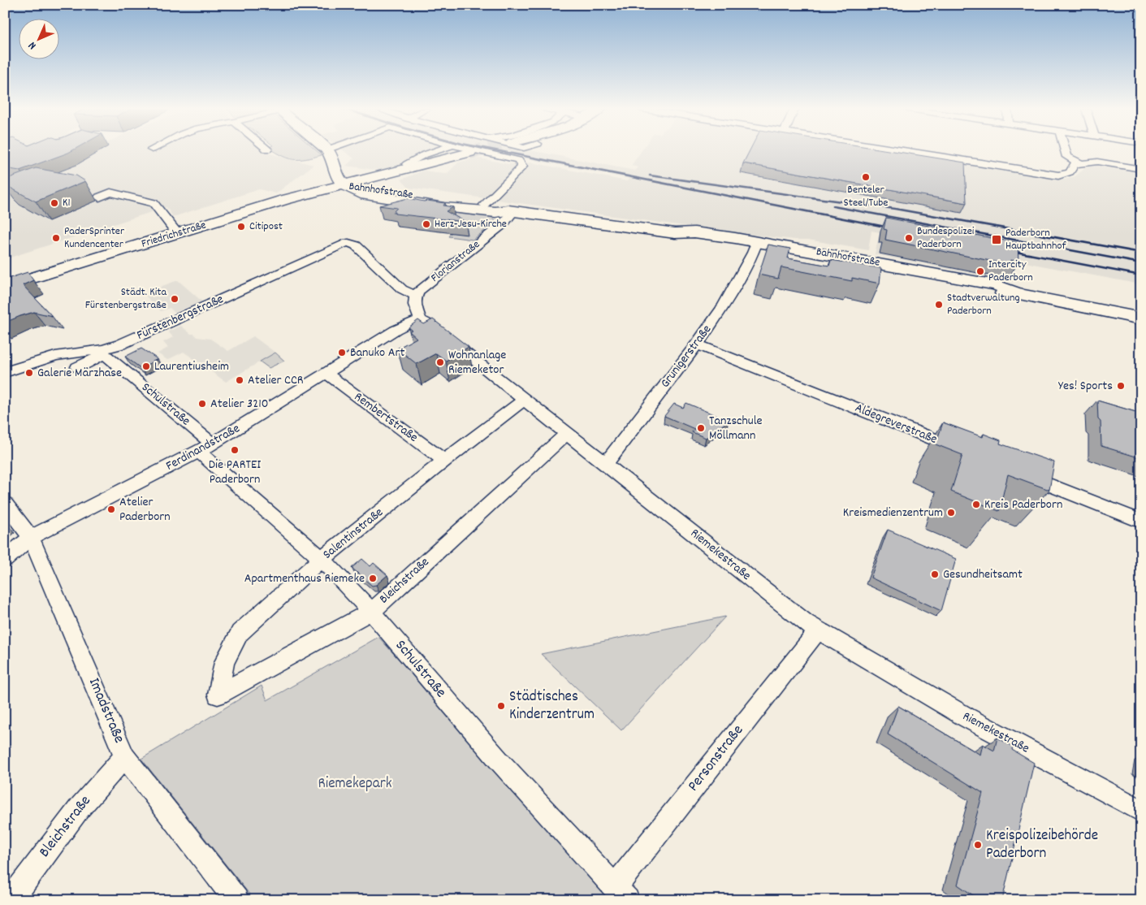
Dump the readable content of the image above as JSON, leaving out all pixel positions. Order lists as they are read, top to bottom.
{
  "streets": {
    "main road": ["Bahnhofstraße", "Friedrichstraße"],
    "street": [
      "Florianstraße",
      "Fürstenbergstraße",
      "Grunigerstraße",
      "Schulstraße",
      "Rembertstraße",
      "Aldegreverstraße",
      "Ferdinandstraße",
      "Salentinstraße",
      "Riemekestraße",
      "Bleichstraße",
      "Imadstraße",
      "Personstraße"
    ]
  },
  "crossings": [
    ["Bahnhofstraße", "Friedrichstraße"],
    ["Bahnhofstraße", "Florianstraße"],
    ["Bahnhofstraße", "Grunigerstraße"],
    ["Florianstraße", "Fürstenbergstraße"],
    ["Fürstenbergstraße", "Schulstraße"],
    ["Grunigerstraße", "Aldegreverstraße"],
    ["Grunigerstraße", "Riemekestraße"],
    ["Schulstraße", "Ferdinandstraße"],
    ["Schulstraße", "Salentinstraße"],
    ["Schulstraße", "Bleichstraße"],
    ["Schulstraße", "Personstraße"],
    ["Rembertstraße", "Ferdinandstraße"],
    ["Rembertstraße", "Salentinstraße"],
    ["Ferdinandstraße", "Riemekestraße"],
    ["Ferdinandstraße", "Imadstraße"],
    ["Salentinstraße", "Riemekestraße"],
    ["Salentinstraße", "Bleichstraße"],
    ["Riemekestraße", "Bleichstraße"],
    ["Riemekestraße", "Personstraße"],
    ["Bleichstraße", "Imadstraße"]
  ],
  "parks": ["Riemekepark"],
  "places": {
    "other": [
      "Benteler Steel/Tube",
      "K1",
      "Herz-Jesu-Kirche",
      "Citipost",
      "PaderSprinter Kundencenter",
      "Bundespolizei Paderborn",
      "Intercity Paderborn",
      "Städt. Kita Fürstenbergstraße",
      "Stadtverwaltung Paderborn",
      "Banuko Art",
      "Wohnanlage Riemeketor",
      "Laurentiusheim",
      "Galerie Märzhase",
      "Atelier CCR",
      "Yes! Sports",
      "Atelier 3210",
      "Tanzschule Möllmann",
      "Die PARTEI Paderborn",
      "Kreis Paderborn",
      "Atelier Paderborn",
      "Kreismedienzentrum",
      "Gesundheitsamt",
      "Apartmenthaus Riemeke",
      "Städtisches Kinderzentrum",
      "Kreispolizeibehörde Paderborn"
    ],
    "transit": ["Paderborn Hauptbahnhof"]
  },
  "north": "bottom left"
}
